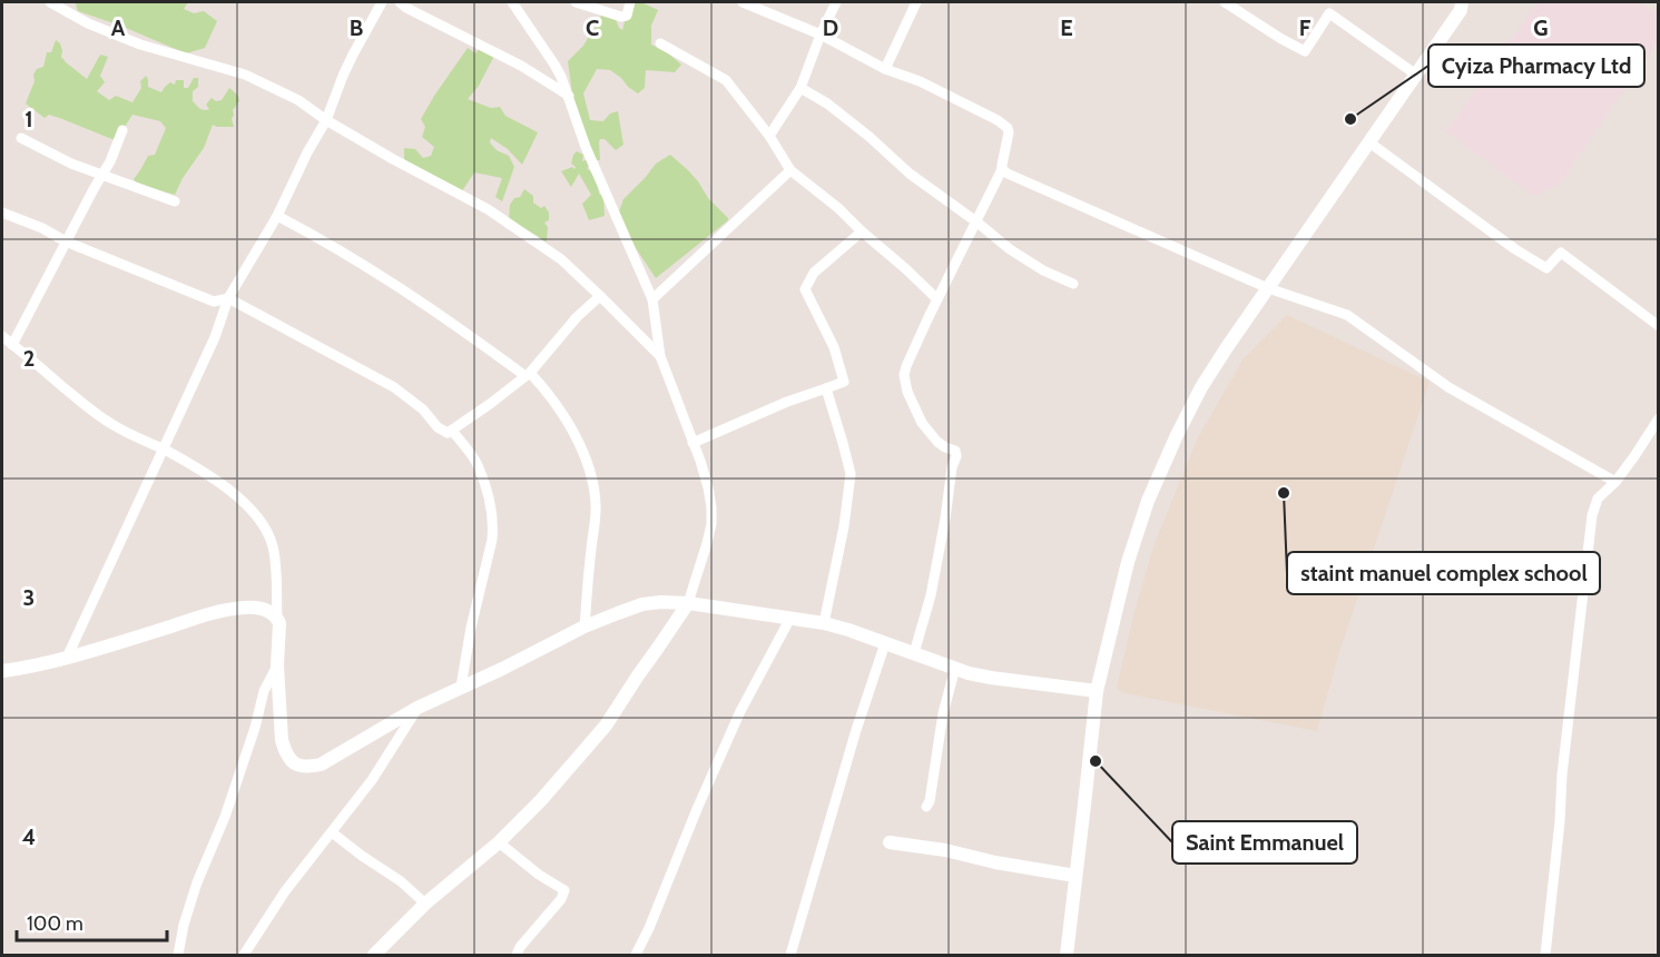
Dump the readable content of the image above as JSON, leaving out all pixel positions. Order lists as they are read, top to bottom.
{
  "places": ["Cyiza Pharmacy Ltd", "staint manuel complex school", "Saint Emmanuel"],
  "scale_bar": "100 m",
  "grid": {
    "columns": [
      "A",
      "B",
      "C",
      "D",
      "E",
      "F",
      "G"
    ],
    "rows": [
      "1",
      "2",
      "3",
      "4"
    ]
  }
}
